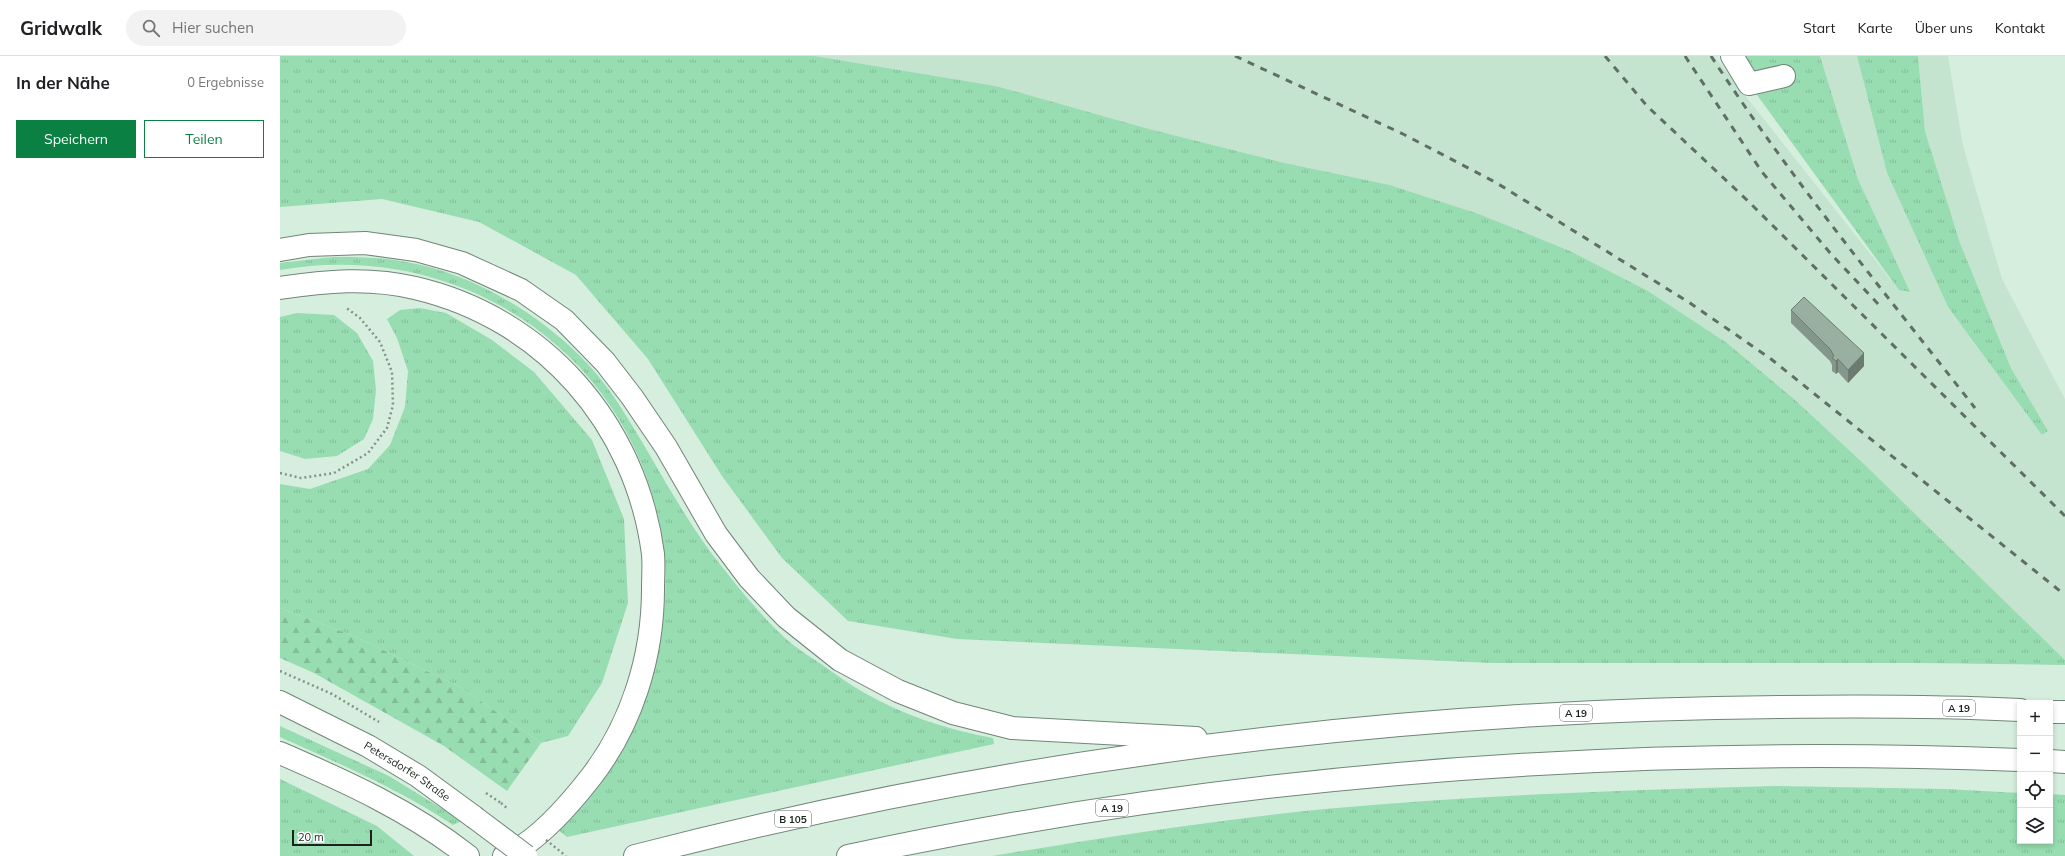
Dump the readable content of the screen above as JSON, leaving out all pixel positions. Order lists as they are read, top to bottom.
{
  "streets": {
    "main road": ["A 19", "Petersdorfer Straße", "B 105"]
  },
  "crossings": [
    ["A 19", "B 105"]
  ],
  "scale_bar": "20 m",
  "page": {
    "header": "Gridwalk",
    "search": "Hier suchen",
    "nav": [
      "Start",
      "Karte",
      "Über uns",
      "Kontakt"
    ],
    "heading": ["In der Nähe", "0 Ergebnisse"],
    "buttons": ["Speichern", "Teilen"],
    "map_buttons": ["+", "−"],
    "scale": "20 m"
  }
}
